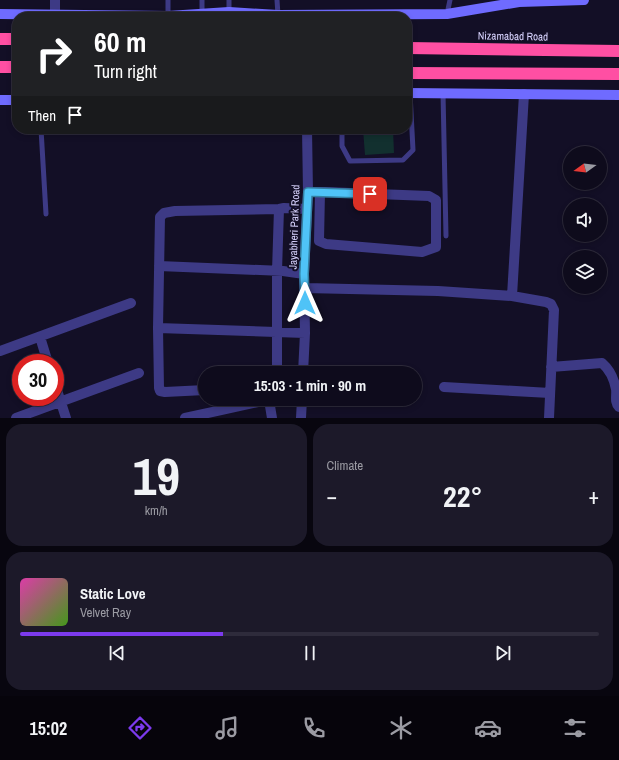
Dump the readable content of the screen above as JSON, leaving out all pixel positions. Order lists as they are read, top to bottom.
{
  "streets": {
    "highway": ["Nizamabad Road"],
    "street": ["Jayabheri Park Road"]
  },
  "north": "left",
  "page": {
    "turn": ["60 m", "Turn right"],
    "then": "Then",
    "limit": "30",
    "trip": "15:03 · 1 min · 90 m",
    "tile": [
      ["19", "km/h"],
      "Climate"
    ],
    "heat": ["−", "22°", "+"],
    "song": ["Static Love", "Velvet Ray"],
    "tabs": "15:02"
  }
}
